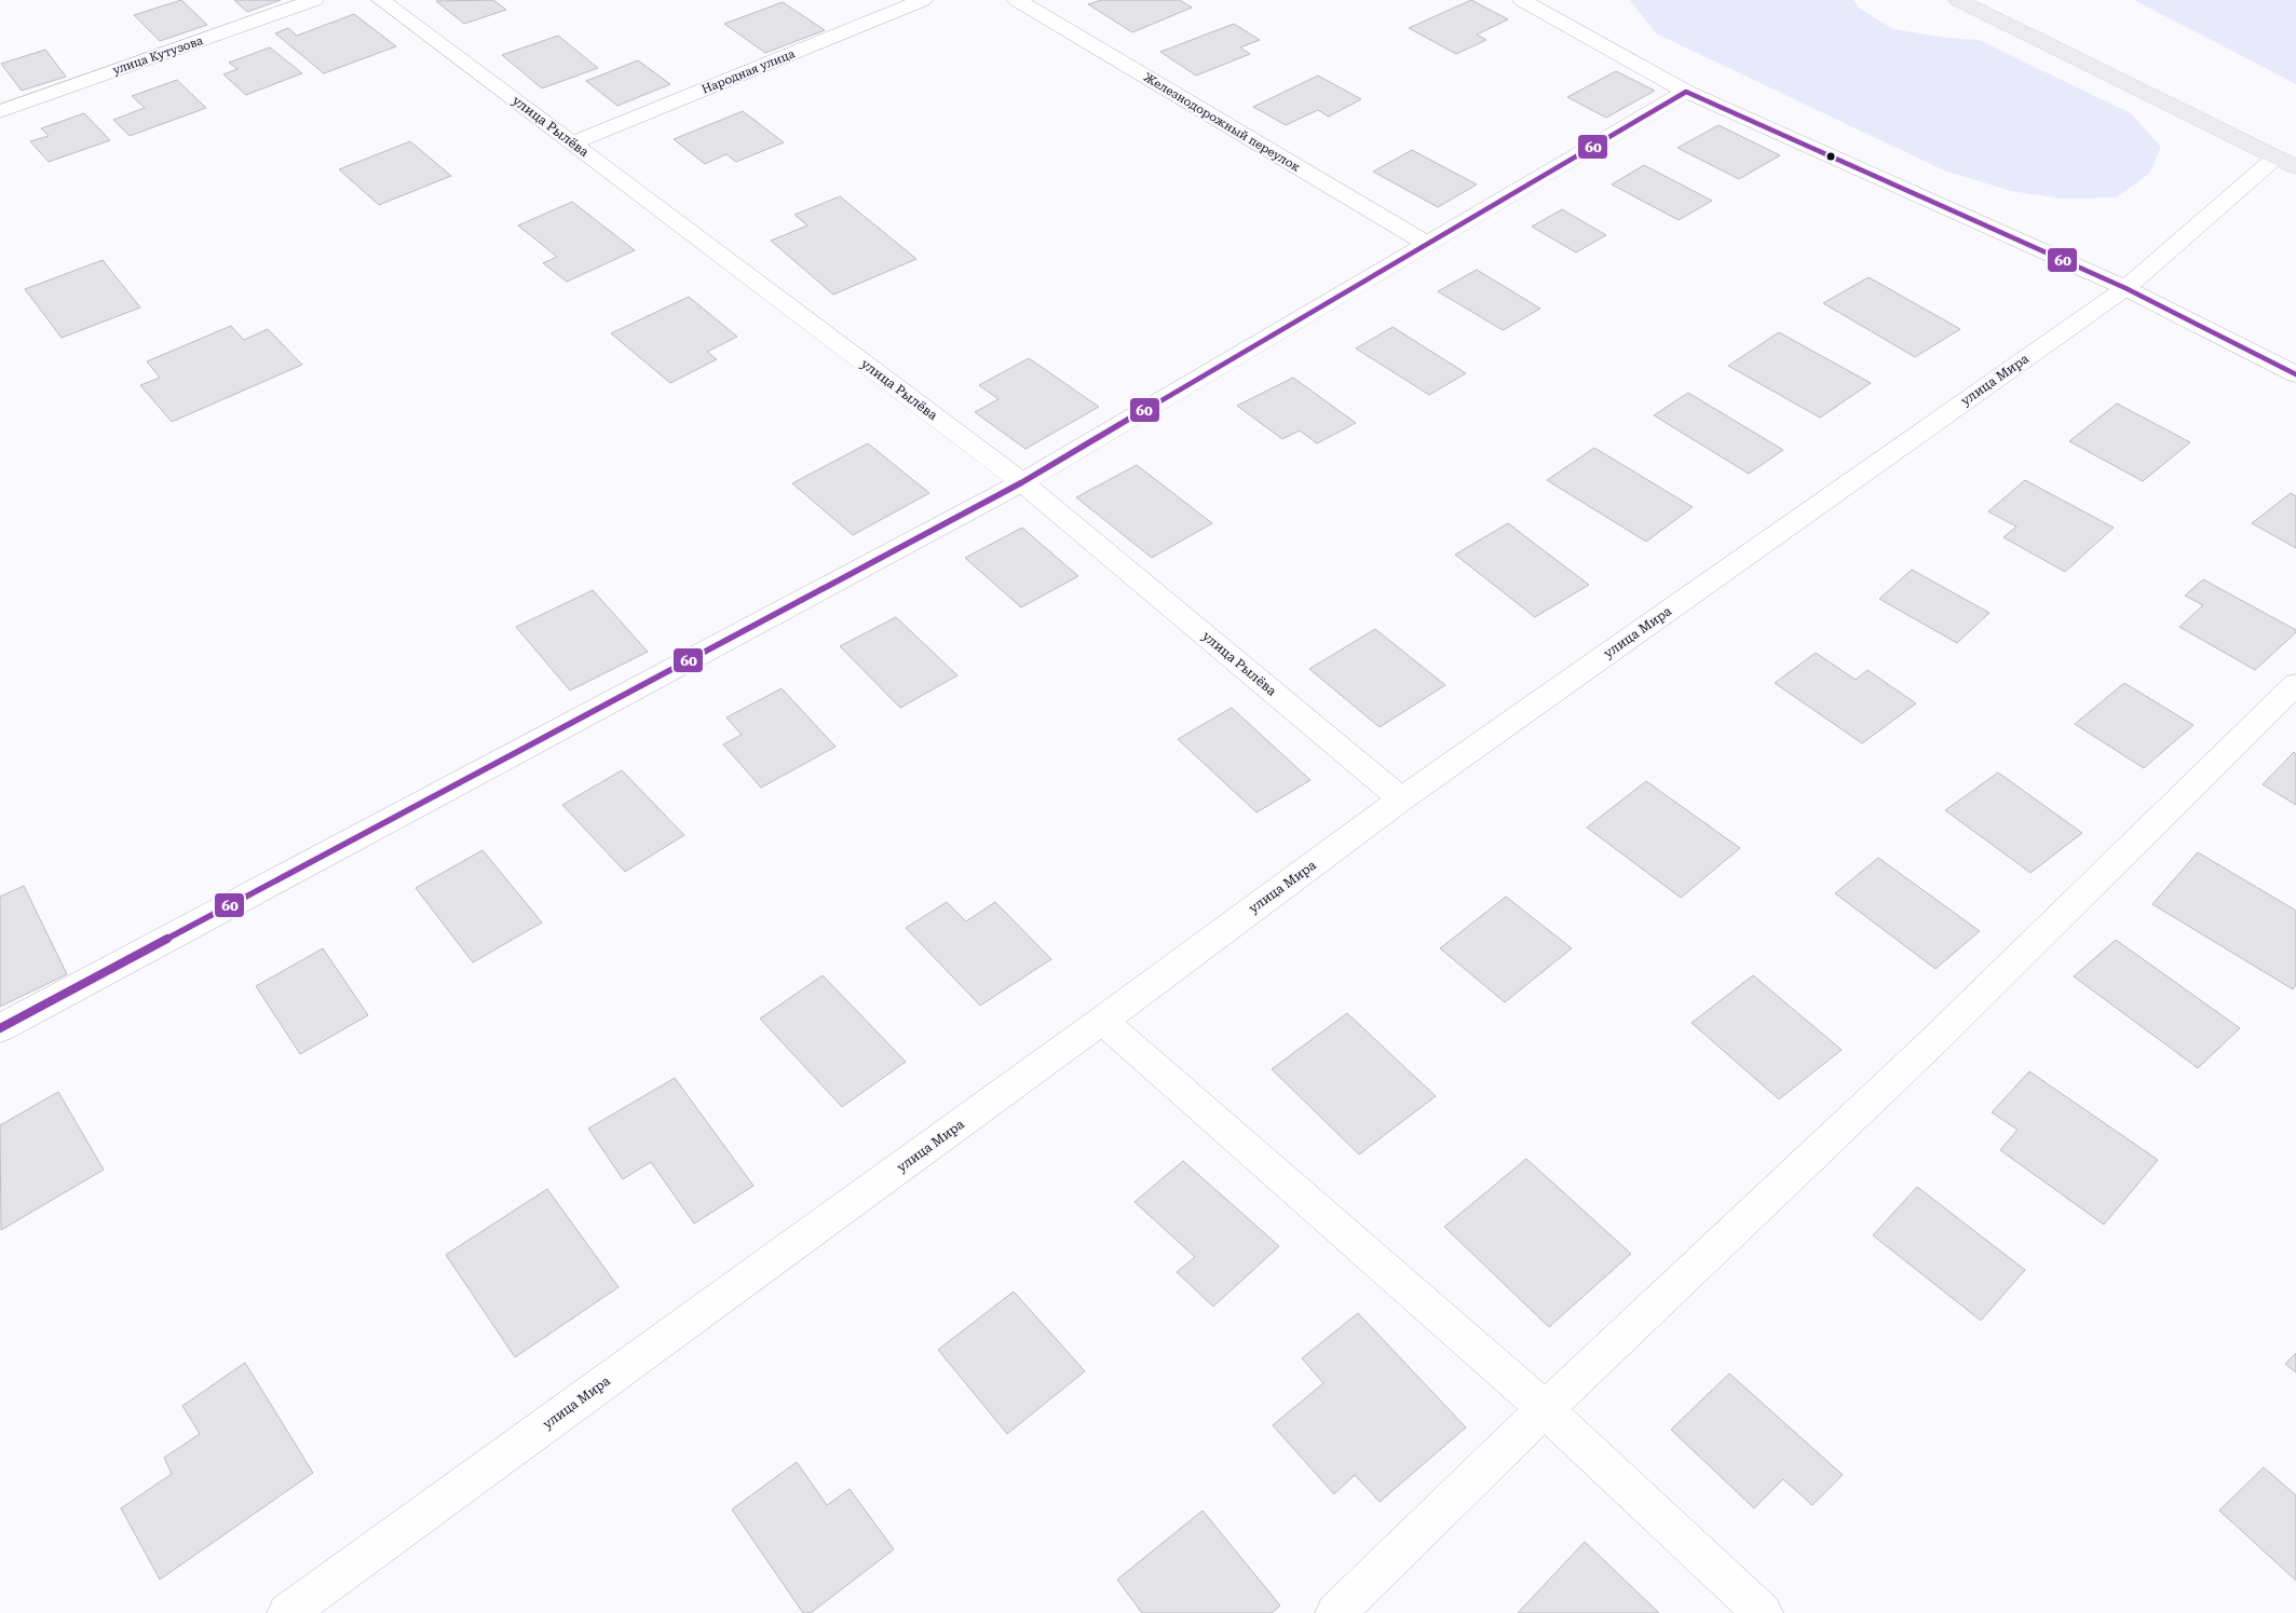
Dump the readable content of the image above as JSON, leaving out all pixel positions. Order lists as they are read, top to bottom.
{
  "streets": {
    "street": [
      "улица Кутузова",
      "Народная улица",
      "Железнодорожный переулок",
      "улица Рылёва",
      "улица Мира"
    ]
  },
  "crossings": [
    ["Народная улица", "улица Рылёва"],
    ["улица Рылёва", "улица Мира"]
  ],
  "lines": ["transit line 60"]
}
